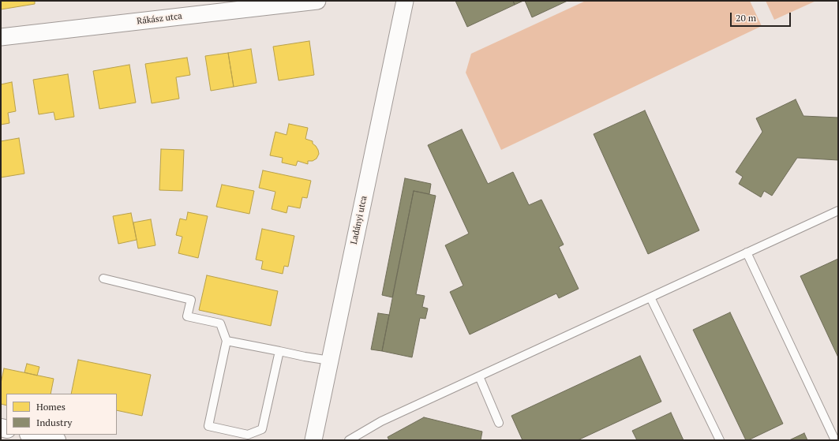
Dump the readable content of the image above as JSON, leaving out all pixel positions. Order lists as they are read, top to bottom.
{
  "streets": {
    "street": ["Rákász utca", "Ladányi utca"]
  },
  "legend": ["Homes", "Industry"],
  "scale_bar": "20 m"
}
